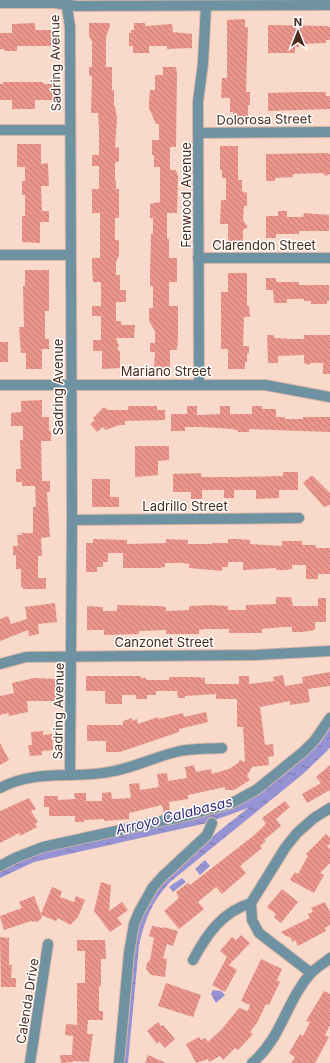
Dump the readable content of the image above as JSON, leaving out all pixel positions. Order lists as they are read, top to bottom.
{
  "streets": {
    "street": [
      "Sadring Avenue",
      "Dolorosa Street",
      "Fenwood Avenue",
      "Clarendon Street",
      "Mariano Street",
      "Ladrillo Street",
      "Canzonet Street",
      "Calenda Drive"
    ]
  },
  "crossings": [
    ["Sadring Avenue", "Mariano Street"],
    ["Sadring Avenue", "Ladrillo Street"],
    ["Sadring Avenue", "Canzonet Street"],
    ["Dolorosa Street", "Fenwood Avenue"],
    ["Fenwood Avenue", "Clarendon Street"],
    ["Fenwood Avenue", "Mariano Street"]
  ],
  "water": ["Arroyo Calabasas"],
  "north": "top"
}
